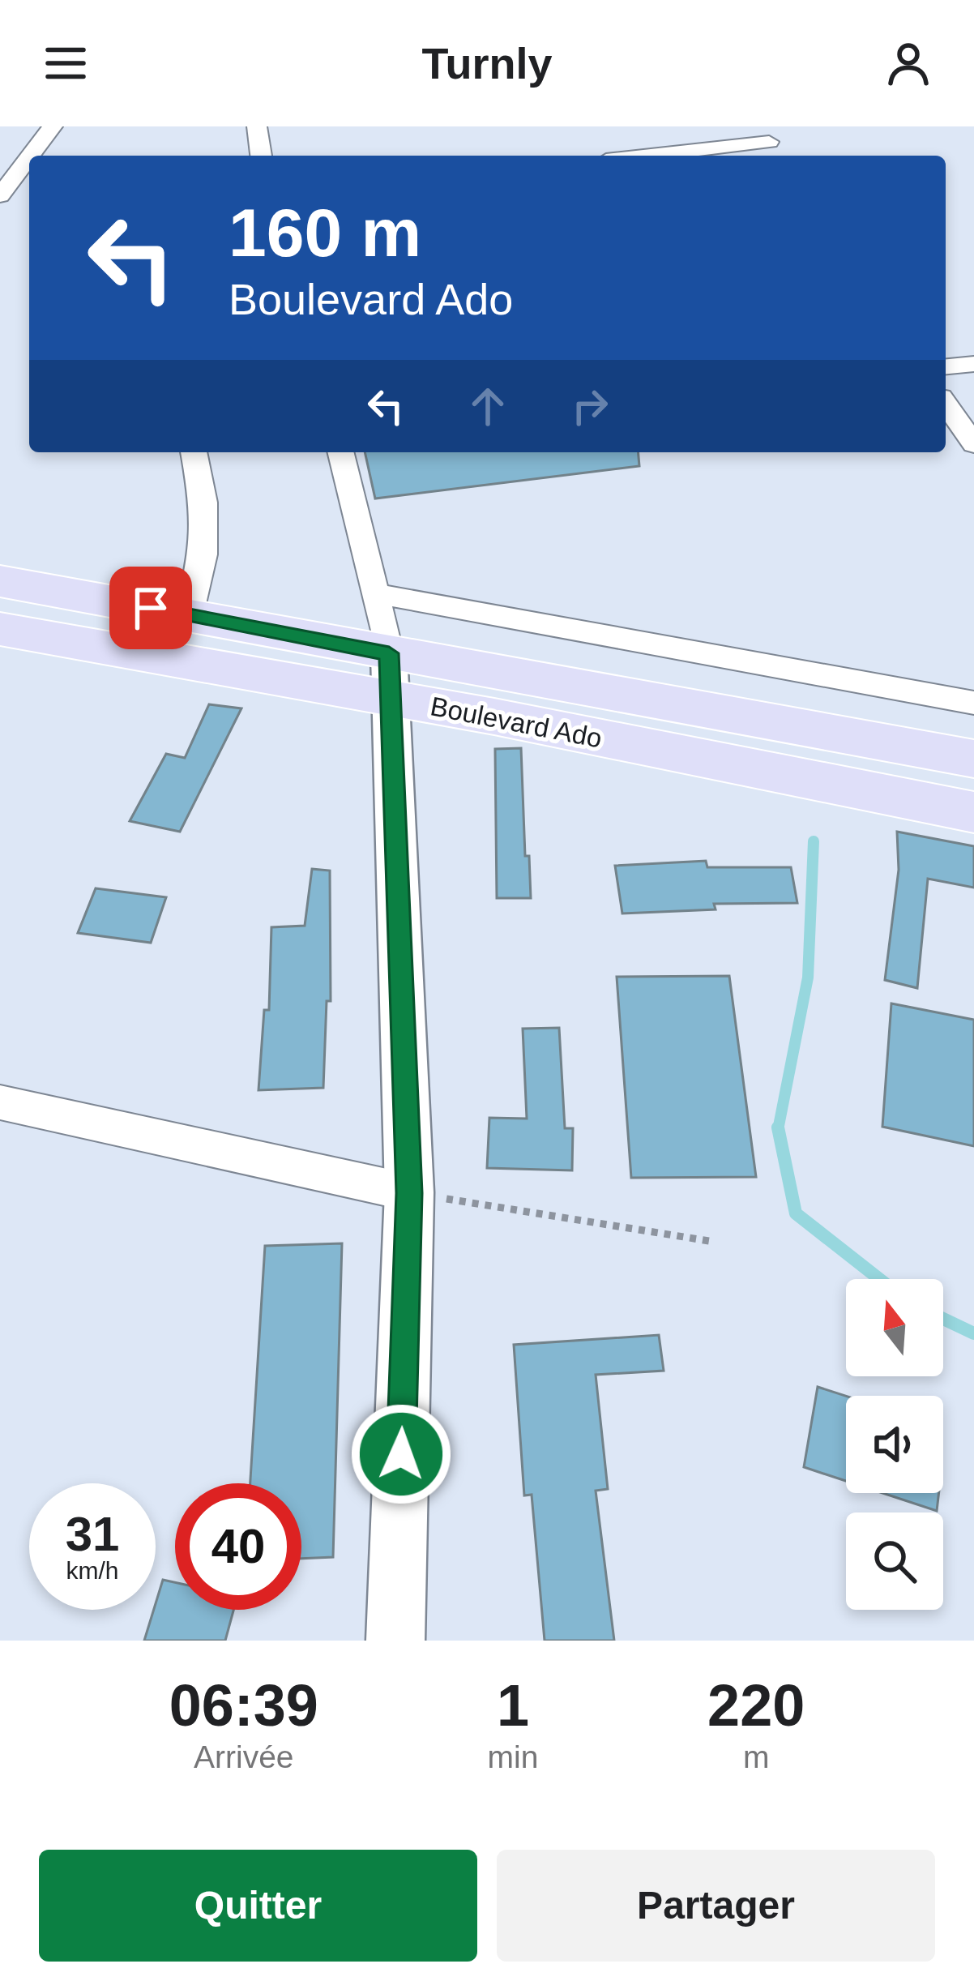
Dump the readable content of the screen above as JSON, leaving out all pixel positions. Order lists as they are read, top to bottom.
{
  "streets": {
    "main road": ["Boulevard Ado"]
  },
  "north": "top",
  "page": {
    "header": "Turnly",
    "turn": ["160 m", "Boulevard Ado"],
    "speed": "31 km/h",
    "limit": "40",
    "eta": [
      "06:39",
      "Arrivée",
      "1",
      "min",
      "220",
      "m"
    ],
    "buttons": ["Quitter", "Partager"]
  }
}
